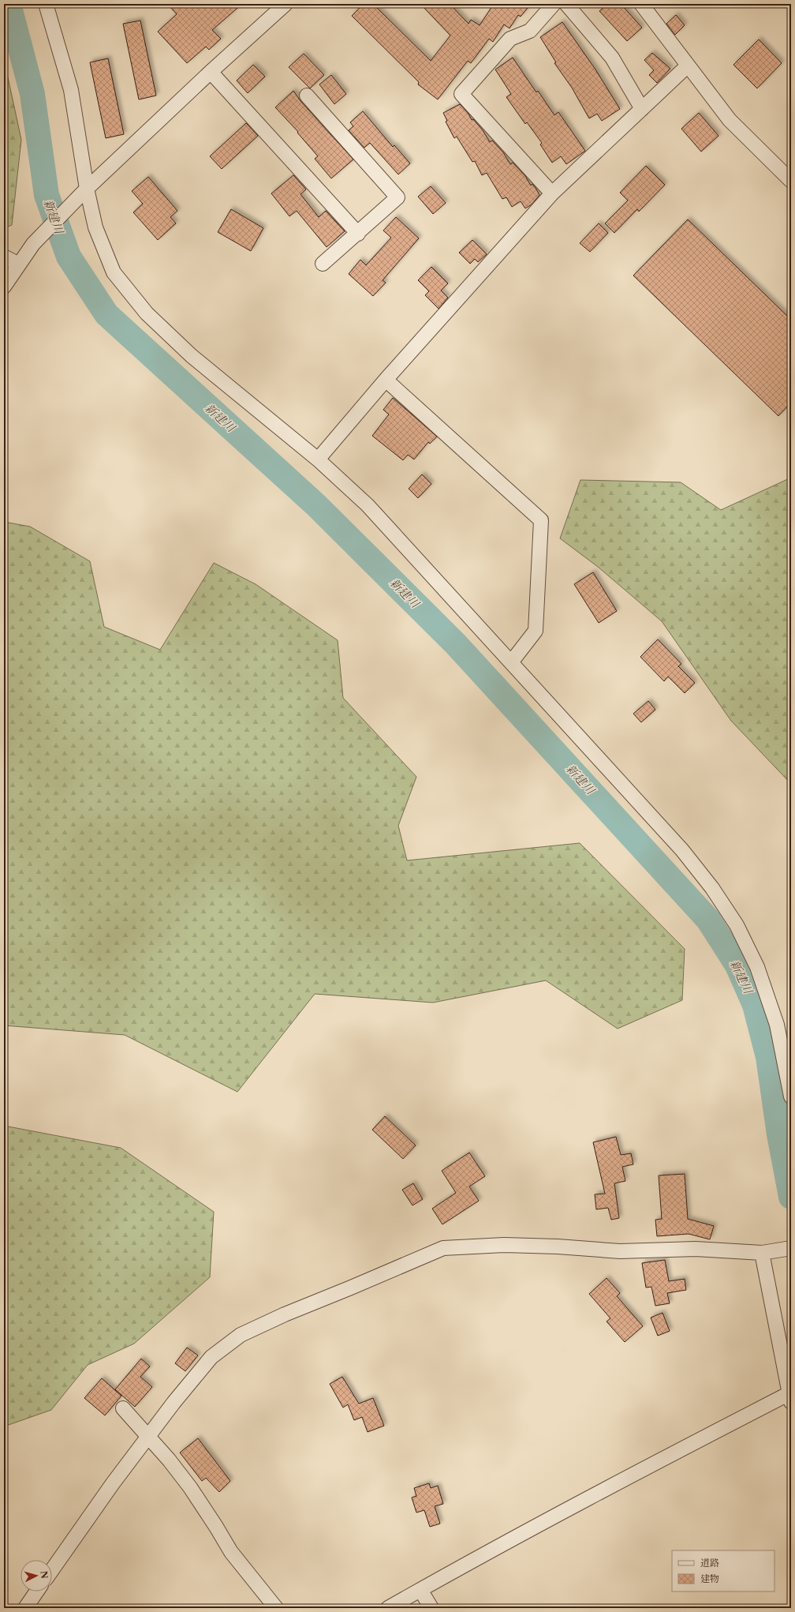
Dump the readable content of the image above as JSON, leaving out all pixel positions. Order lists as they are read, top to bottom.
{
  "water": ["新建川"],
  "legend": ["道路", "建物"],
  "north": "right"
}
